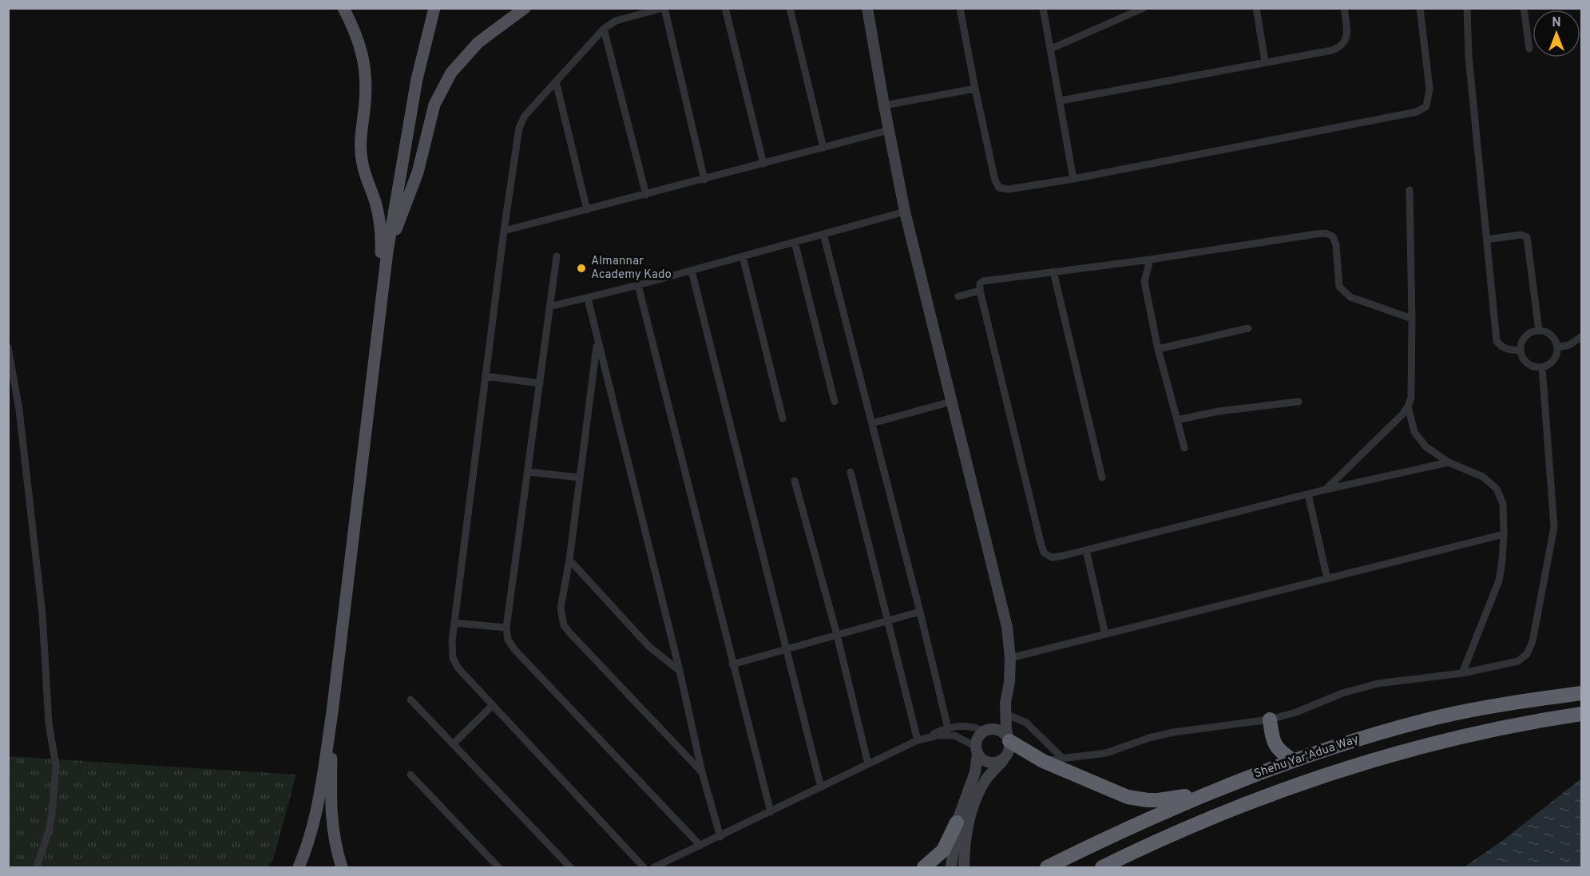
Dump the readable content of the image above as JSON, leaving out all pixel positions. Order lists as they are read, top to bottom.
{
  "streets": {
    "highway": ["Shehu Yar'Adua Way"]
  },
  "places": ["Almannar Academy Kado"],
  "north": "top"
}
